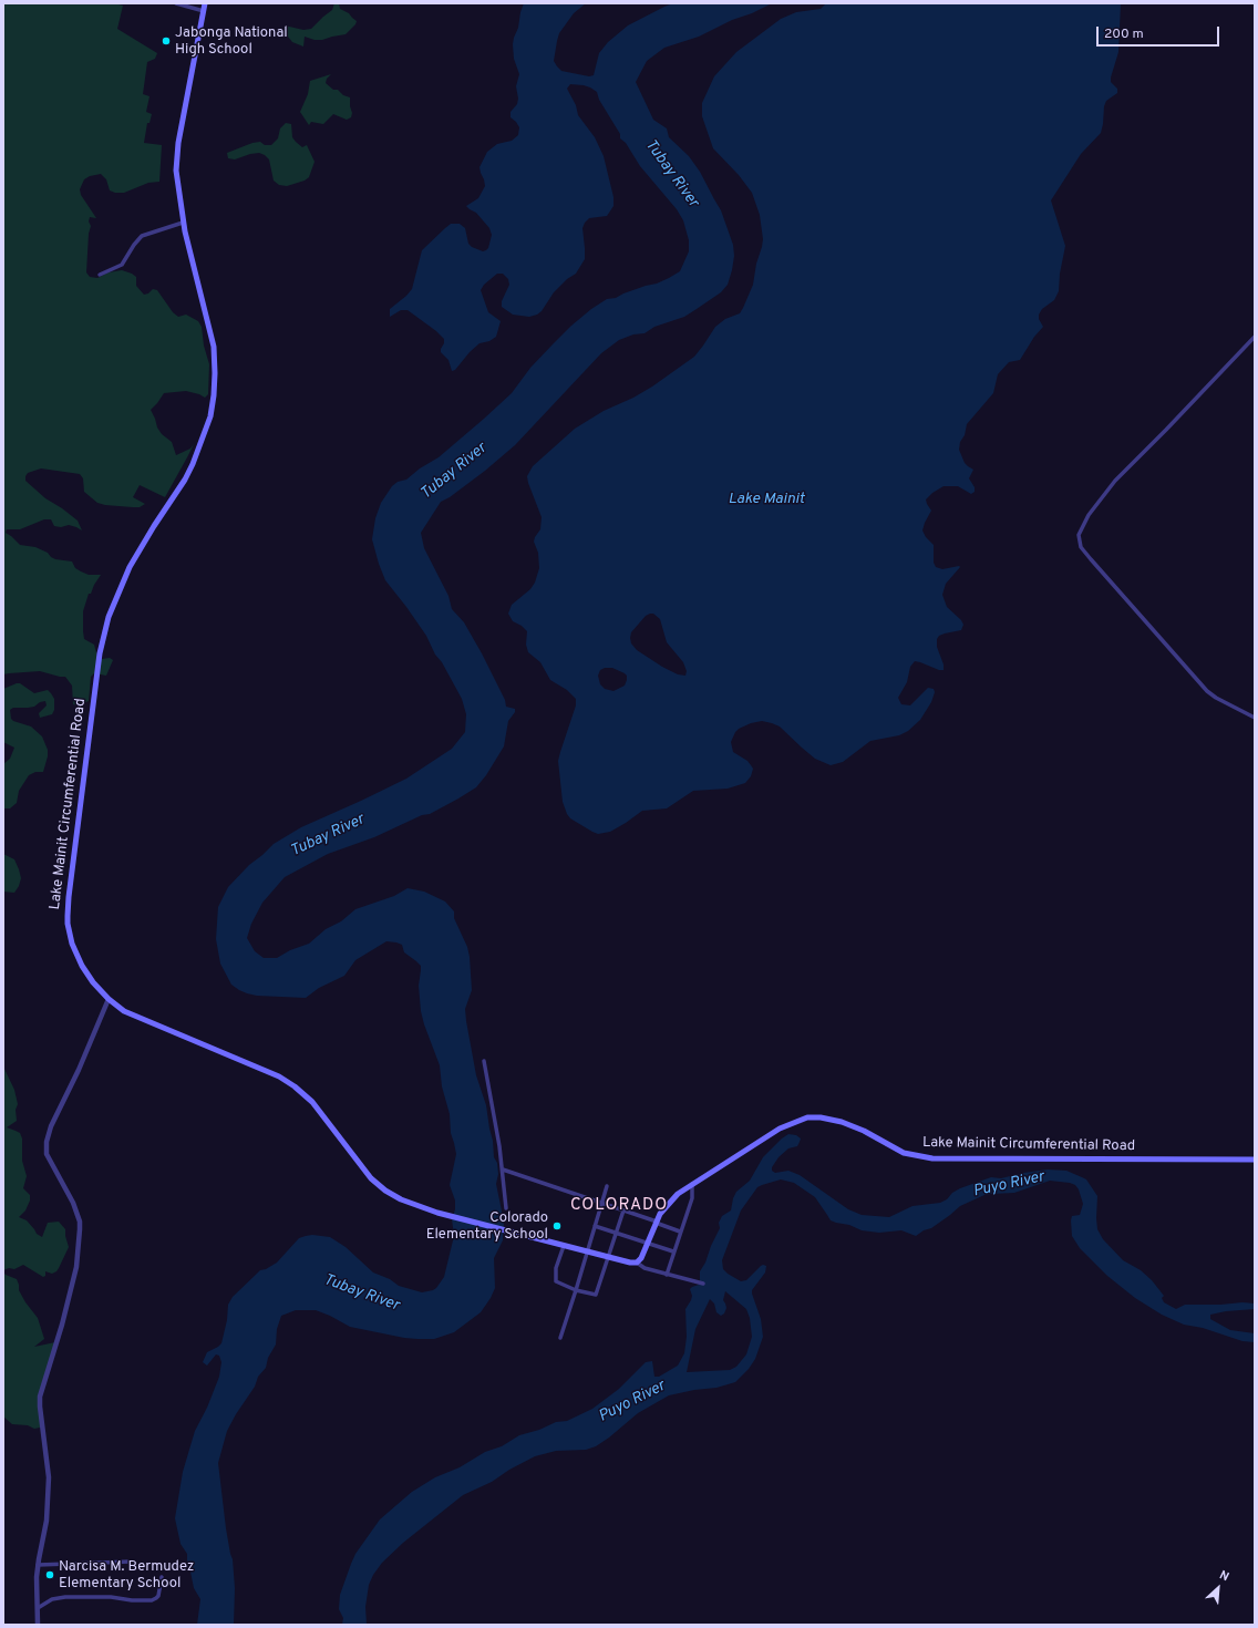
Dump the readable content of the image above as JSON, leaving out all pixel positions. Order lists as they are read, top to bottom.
{
  "streets": {
    "main road": ["Lake Mainit Circumferential Road"]
  },
  "districts": ["COLORADO"],
  "water": ["Tubay River", "Lake Mainit", "Puyo River"],
  "places": ["Jabonga National High School", "Colorado Elementary School", "Narcisa M. Bermudez Elementary School"],
  "scale_bar": "200 m",
  "north": "top right"
}
